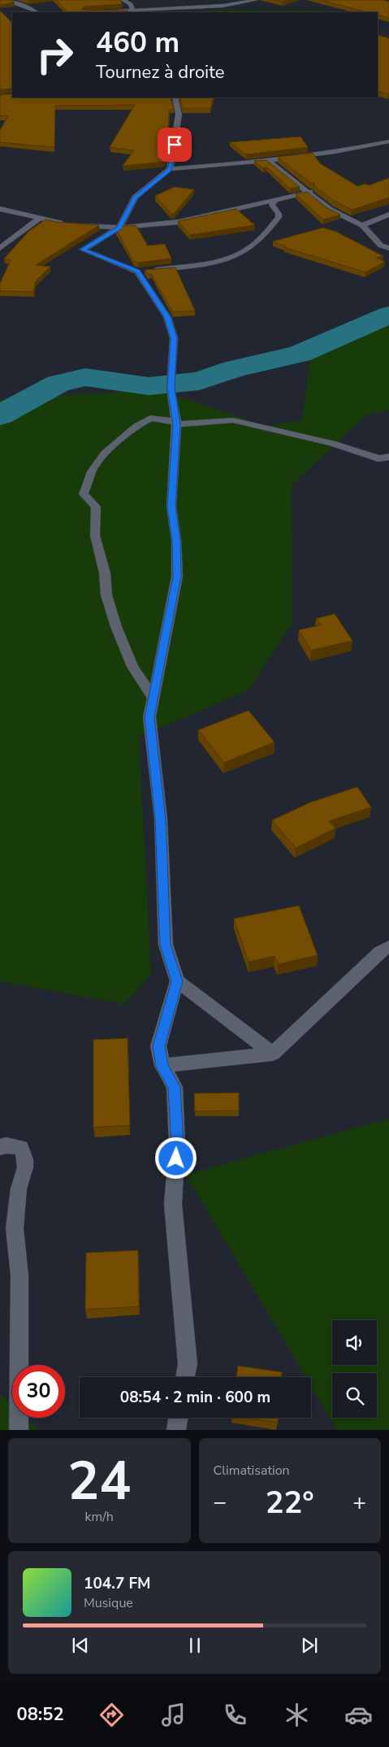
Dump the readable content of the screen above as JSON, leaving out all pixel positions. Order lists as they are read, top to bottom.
{
  "page": {
    "turn": ["460 m", "Tournez à droite"],
    "limit": "30",
    "trip": "08:54 · 2 min · 600 m",
    "tile": [
      ["24", "km/h"],
      "Climatisation"
    ],
    "heat": ["−", "22°", "+"],
    "song": ["104.7 FM", "Musique"],
    "tabs": "08:52"
  }
}
